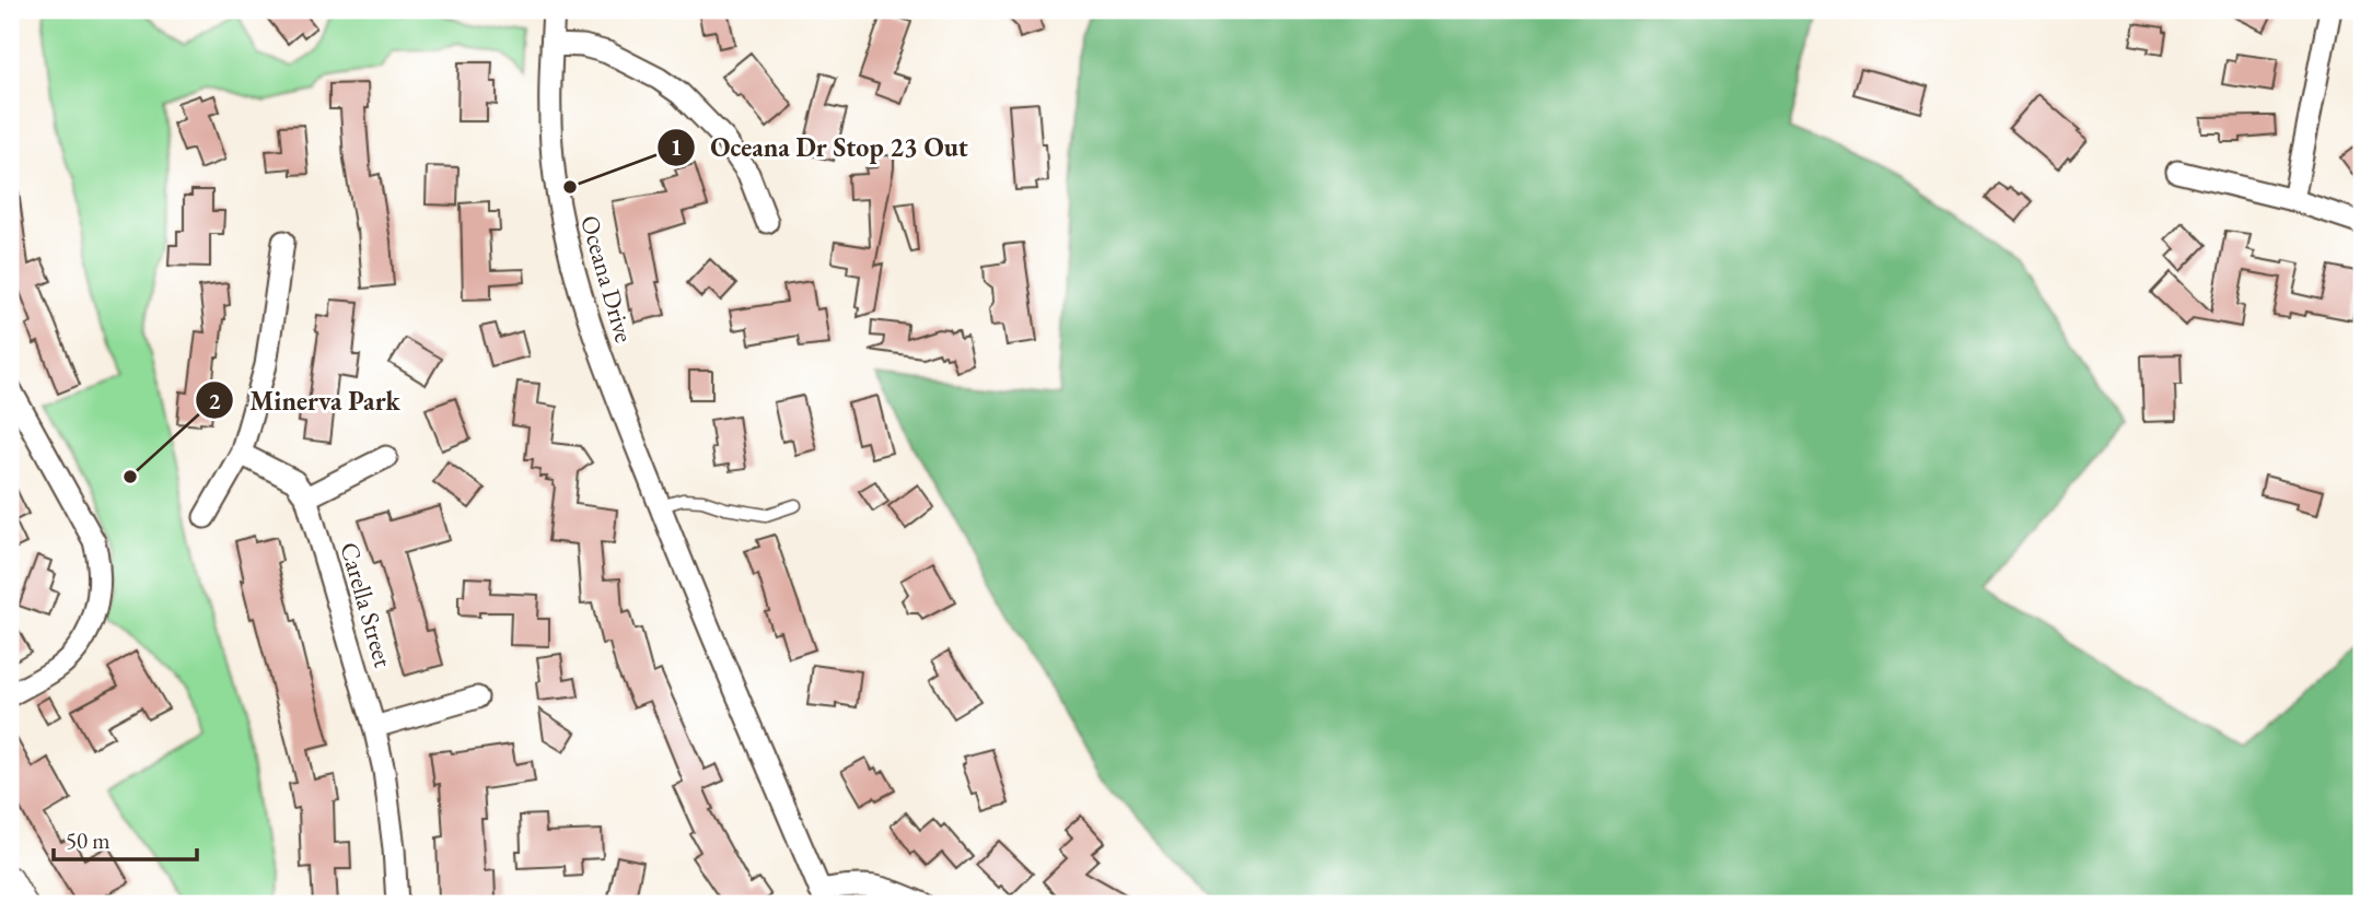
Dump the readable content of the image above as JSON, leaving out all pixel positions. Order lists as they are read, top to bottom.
{
  "streets": {
    "street": ["Oceana Drive", "Carella Street"]
  },
  "places": ["Oceana Dr Stop 23 Out", "Minerva Park"],
  "scale_bar": "50 m"
}
